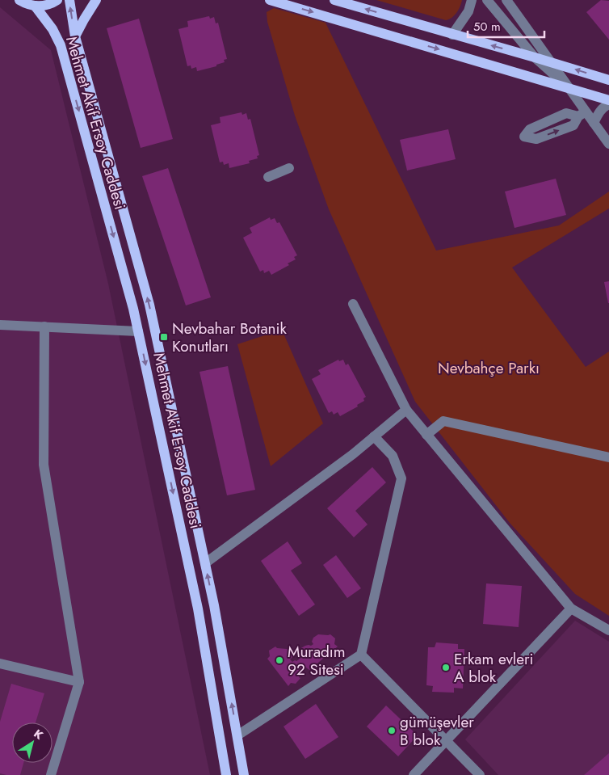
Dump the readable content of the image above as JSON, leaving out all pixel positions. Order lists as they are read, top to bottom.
{
  "streets": {
    "main road": ["Mehmet Akif Ersoy Caddesi"]
  },
  "parks": ["Nevbahçe Parkı"],
  "places": {
    "transit": ["Nevbahar Botanik Konutları"],
    "other": ["Muradım 92 Sitesi", "Erkam evleri A blok", "gümüşevler B blok"]
  },
  "scale_bar": "50 m",
  "north": "top right"
}
